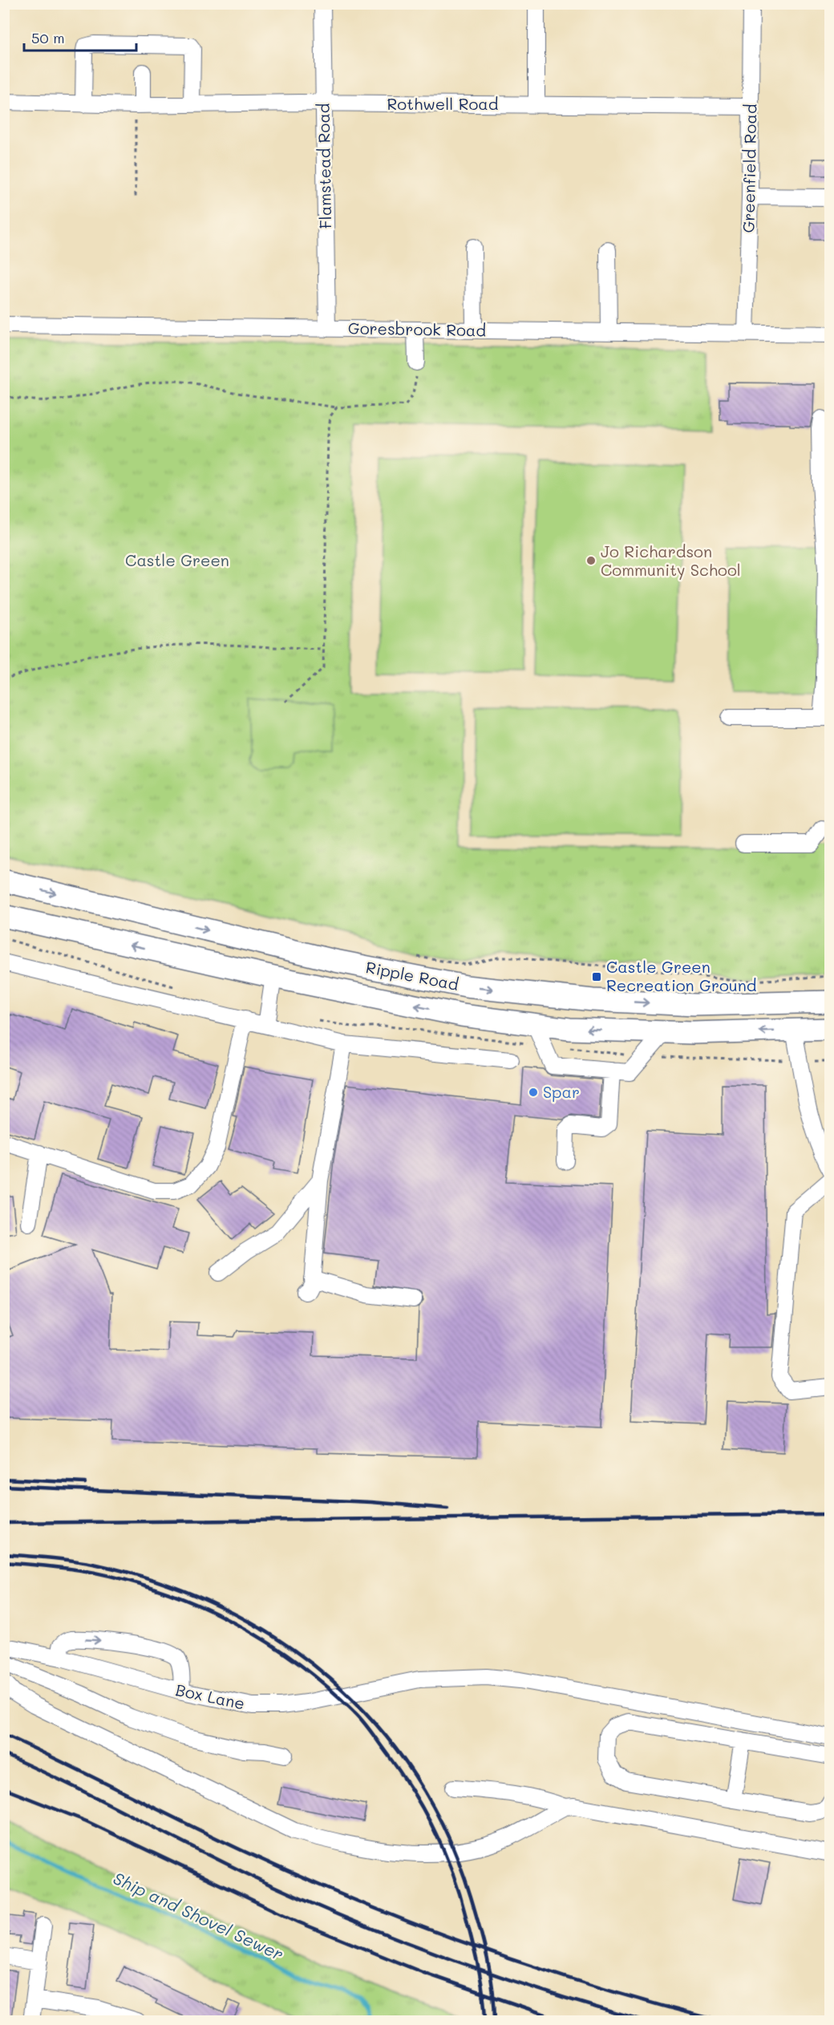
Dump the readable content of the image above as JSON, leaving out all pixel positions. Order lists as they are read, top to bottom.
{
  "streets": {
    "highway": ["Ripple Road"],
    "street": [
      "Rothwell Road",
      "Flamstead Road",
      "Greenfield Road",
      "Goresbrook Road",
      "Box Lane"
    ]
  },
  "crossings": [
    ["Rothwell Road", "Flamstead Road"],
    ["Rothwell Road", "Greenfield Road"],
    ["Flamstead Road", "Goresbrook Road"],
    ["Greenfield Road", "Goresbrook Road"]
  ],
  "water": ["Ship and Shovel Sewer"],
  "parks": ["Castle Green"],
  "places": {
    "other": ["Jo Richardson Community School", "Spar"],
    "transit": ["Castle Green Recreation Ground"]
  },
  "scale_bar": "50 m"
}
